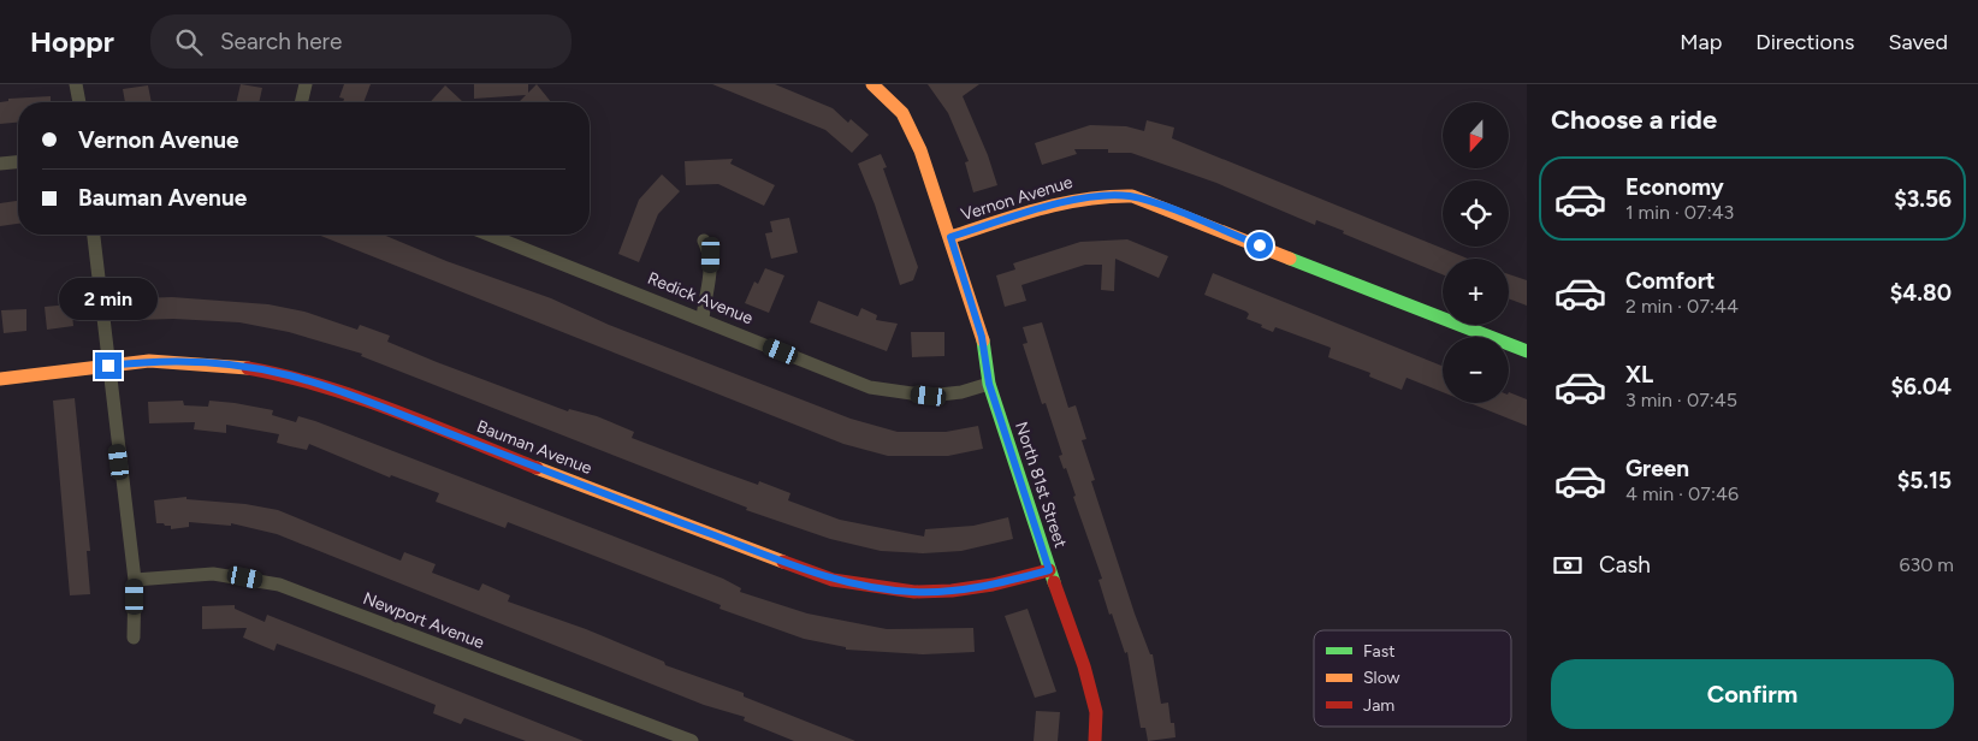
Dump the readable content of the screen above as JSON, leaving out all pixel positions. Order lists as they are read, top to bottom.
{
  "streets": {
    "street": [
      "Vernon Avenue",
      "Redick Avenue",
      "Bauman Avenue",
      "North 81st Street",
      "Newport Avenue"
    ]
  },
  "crossings": [
    ["Vernon Avenue", "North 81st Street"],
    ["Redick Avenue", "North 81st Street"],
    ["Bauman Avenue", "North 81st Street"]
  ],
  "legend": ["Fast", "Slow", "Jam"],
  "north": "bottom",
  "page": {
    "header": "Hoppr",
    "search": "Search here",
    "nav": ["Map", "Directions", "Saved"],
    "heading": "Choose a ride",
    "map_buttons": ["+", "−"],
    "banner": ["Vernon Avenue", "Bauman Avenue"],
    "list": [
      {
        "name": "Economy",
        "note": "1 min · 07:43",
        "value": "$3.56"
      },
      {
        "name": "Comfort",
        "note": "2 min · 07:44",
        "value": "$4.80"
      },
      {
        "name": "XL",
        "note": "3 min · 07:45",
        "value": "$6.04"
      },
      {
        "name": "Green",
        "note": "4 min · 07:46",
        "value": "$5.15"
      }
    ],
    "bubble": "2 min",
    "pay": ["Cash", "630 m"],
    "buttons": "Confirm"
  }
}
